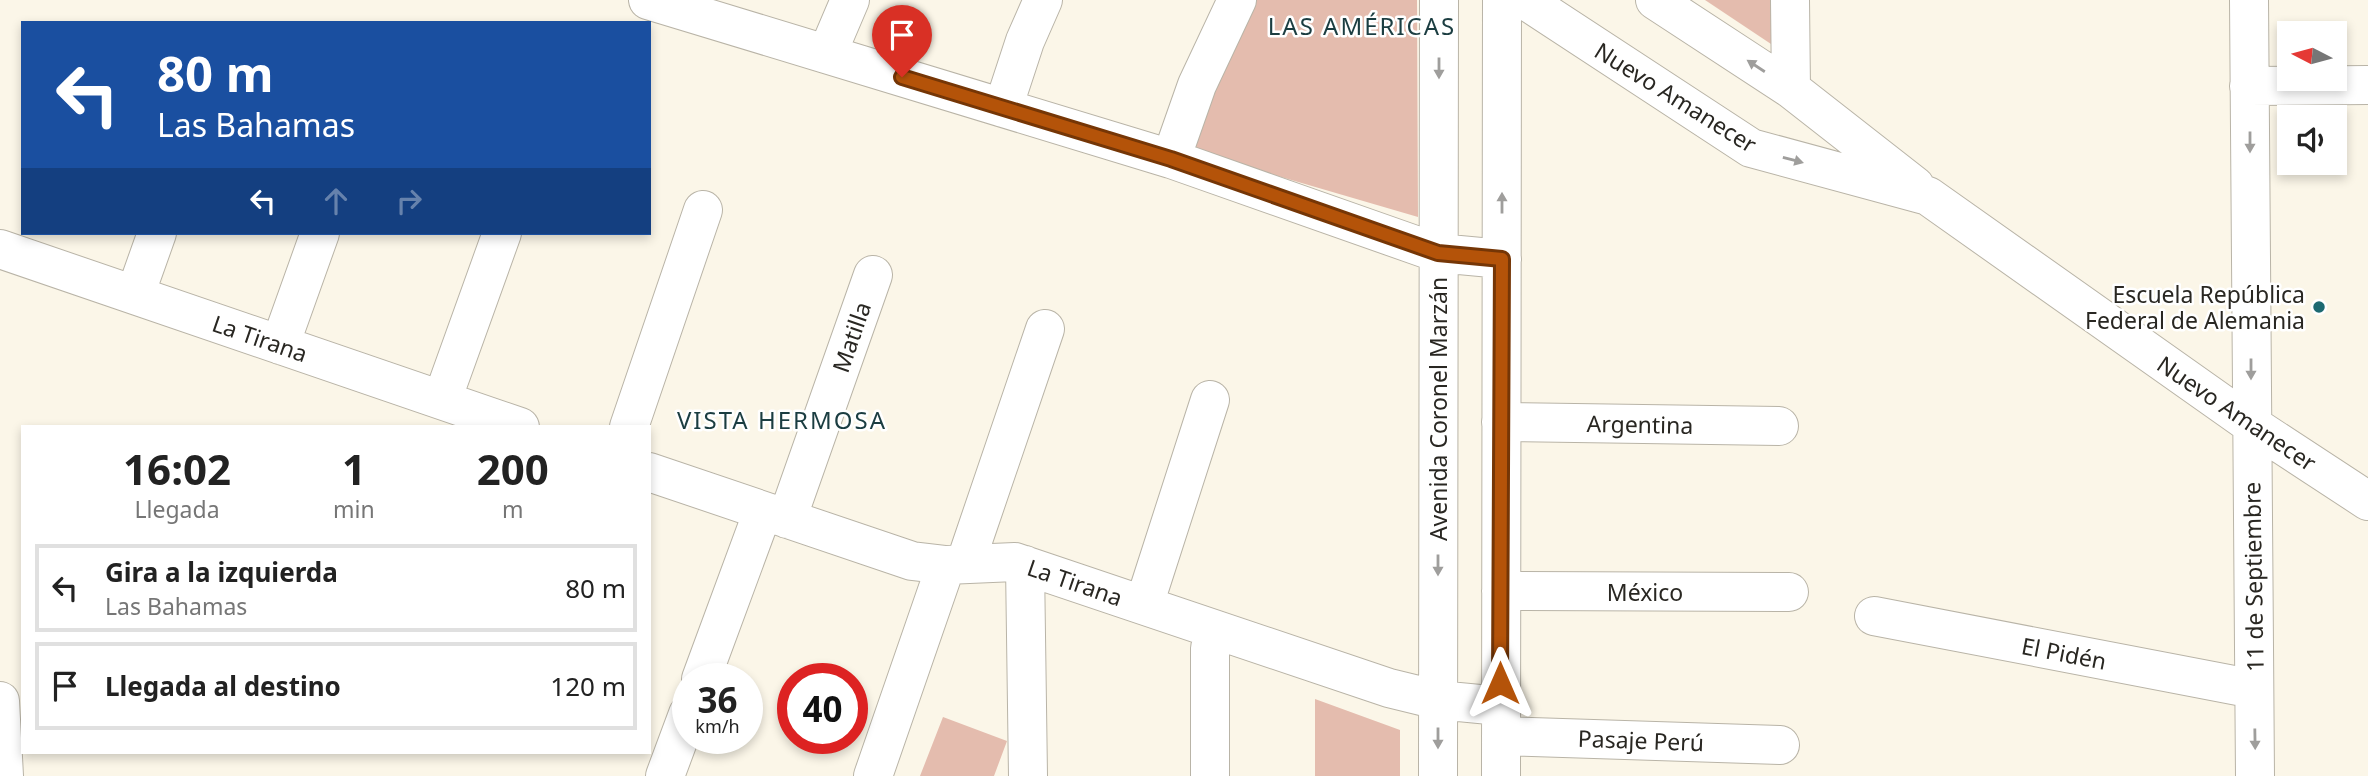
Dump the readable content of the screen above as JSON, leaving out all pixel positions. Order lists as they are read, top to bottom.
{
  "streets": {
    "street": [
      "Nuevo Amanecer",
      "Matilla",
      "La Tirana",
      "Avenida Coronel Marzán",
      "Argentina",
      "11 de Septiembre",
      "México",
      "El Pidén",
      "Pasaje Perú"
    ]
  },
  "crossings": [
    ["Nuevo Amanecer", "11 de Septiembre"],
    ["Matilla", "La Tirana"],
    ["La Tirana", "Avenida Coronel Marzán"],
    ["La Tirana", "Pasaje Perú"],
    ["11 de Septiembre", "El Pidén"]
  ],
  "one_way": ["11 de Septiembre"],
  "districts": ["LAS AMÉRICAS", "VISTA HERMOSA"],
  "places": ["Escuela República Federal de Alemania"],
  "north": "left",
  "page": {
    "turn": ["80 m", "Las Bahamas"],
    "eta": [
      "16:02",
      "Llegada",
      "1",
      "min",
      "200",
      "m"
    ],
    "list": [
      {
        "name": "Gira a la izquierda",
        "note": "Las Bahamas",
        "value": "80 m"
      },
      {
        "name": "Llegada al destino",
        "value": "120 m"
      }
    ],
    "speed": "36 km/h",
    "limit": "40"
  }
}
